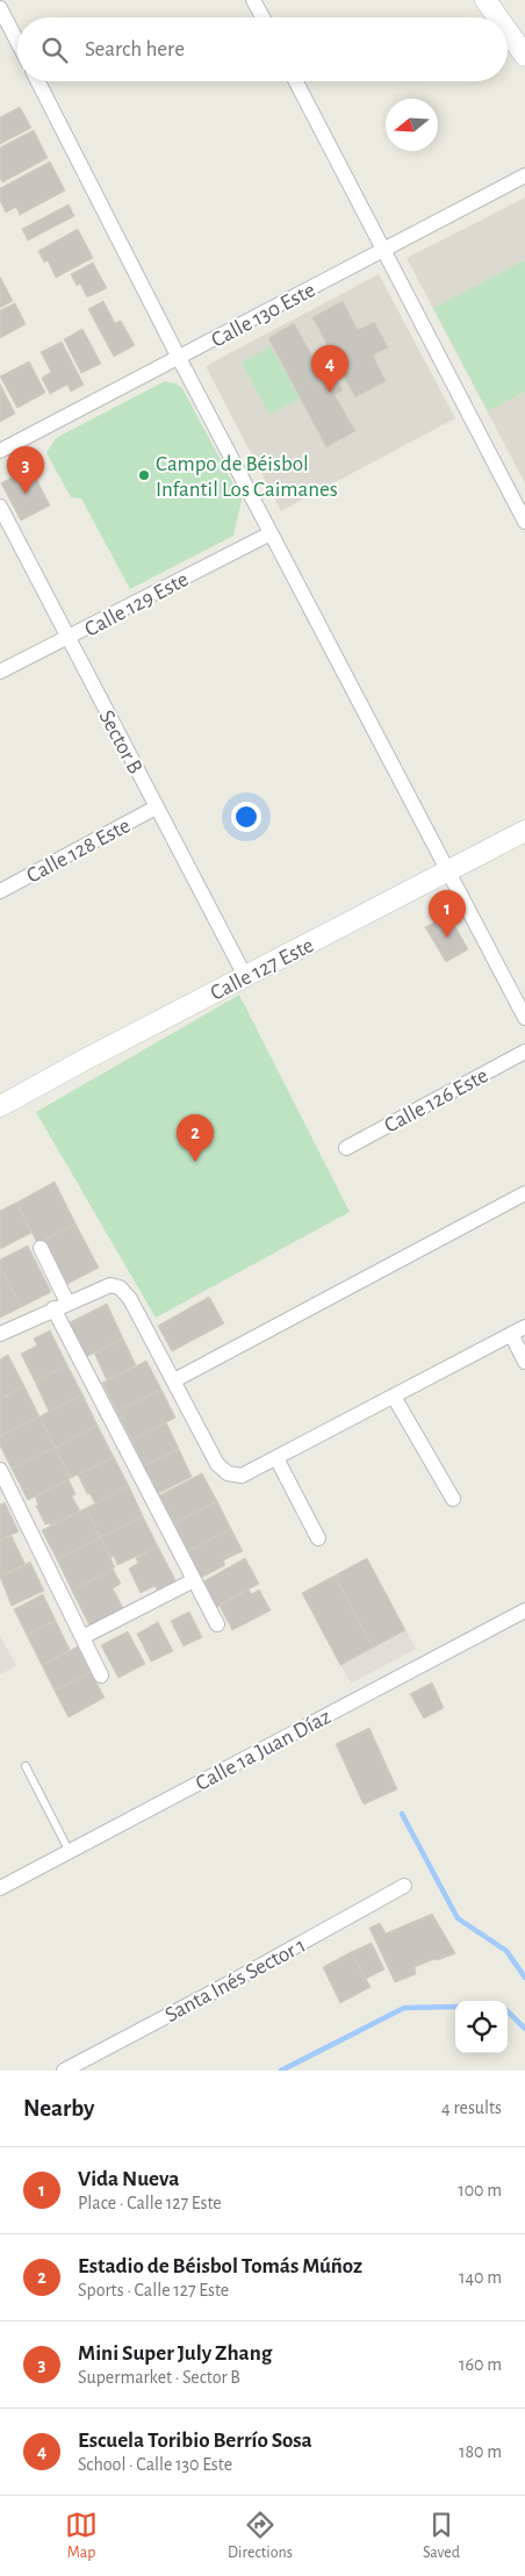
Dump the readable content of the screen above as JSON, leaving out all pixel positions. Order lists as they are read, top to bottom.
{
  "streets": {
    "street": [
      "Calle 130 Este",
      "Calle 129 Este",
      "Sector B",
      "Calle 128 Este",
      "Calle 127 Este",
      "Calle 126 Este",
      "Calle 1a Juan Díaz",
      "Santa Inés Sector 1"
    ]
  },
  "crossings": [
    ["Calle 129 Este", "Sector B"],
    ["Sector B", "Calle 128 Este"],
    ["Sector B", "Calle 127 Este"]
  ],
  "places": ["Campo de Béisbol Infantil Los Caimanes"],
  "north": "left",
  "page": {
    "search": "Search here",
    "pins": [
      "4",
      "3",
      "1",
      "2"
    ],
    "heading": ["Nearby", "4 results"],
    "list": [
      {
        "mark": "1",
        "name": "Vida Nueva",
        "note": "Place · Calle 127 Este",
        "value": "100 m"
      },
      {
        "mark": "2",
        "name": "Estadio de Béisbol Tomás Múñoz",
        "note": "Sports · Calle 127 Este",
        "value": "140 m"
      },
      {
        "mark": "3",
        "name": "Mini Super July Zhang",
        "note": "Supermarket · Sector B",
        "value": "160 m"
      },
      {
        "mark": "4",
        "name": "Escuela Toribio Berrío Sosa",
        "note": "School · Calle 130 Este",
        "value": "180 m"
      }
    ],
    "nav": ["Map", "Directions", "Saved"]
  }
}
